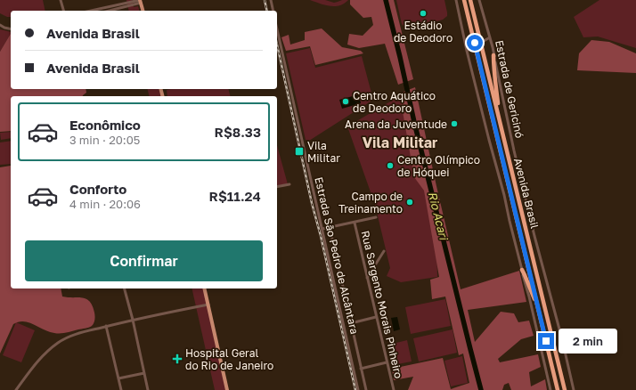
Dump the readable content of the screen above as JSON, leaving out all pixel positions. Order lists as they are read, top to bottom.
{
  "streets": {
    "highway": ["Avenida Brasil"],
    "street": ["Estrada de Gericinó", "Estrada São Pedro de Alcântara", "Rua Sargento Morais Pinheiro"]
  },
  "districts": ["Vila Militar"],
  "water": ["Rio Acari"],
  "places": {
    "other": [
      "Estádio de Deodoro",
      "Centro Aquático de Deodoro",
      "Arena da Juventude",
      "Centro Olímpico de Hóquei",
      "Campo de Treinamento"
    ],
    "transit": ["Vila Militar"],
    "health": ["Hospital Geral do Rio de Janeiro"]
  },
  "page": {
    "banner": ["Avenida Brasil", "Avenida Brasil"],
    "list": [
      {
        "name": "Econômico",
        "note": "3 min · 20:05",
        "value": "R$8.33"
      },
      {
        "name": "Conforto",
        "note": "4 min · 20:06",
        "value": "R$11.24"
      }
    ],
    "buttons": "Confirmar",
    "bubble": "2 min"
  }
}
